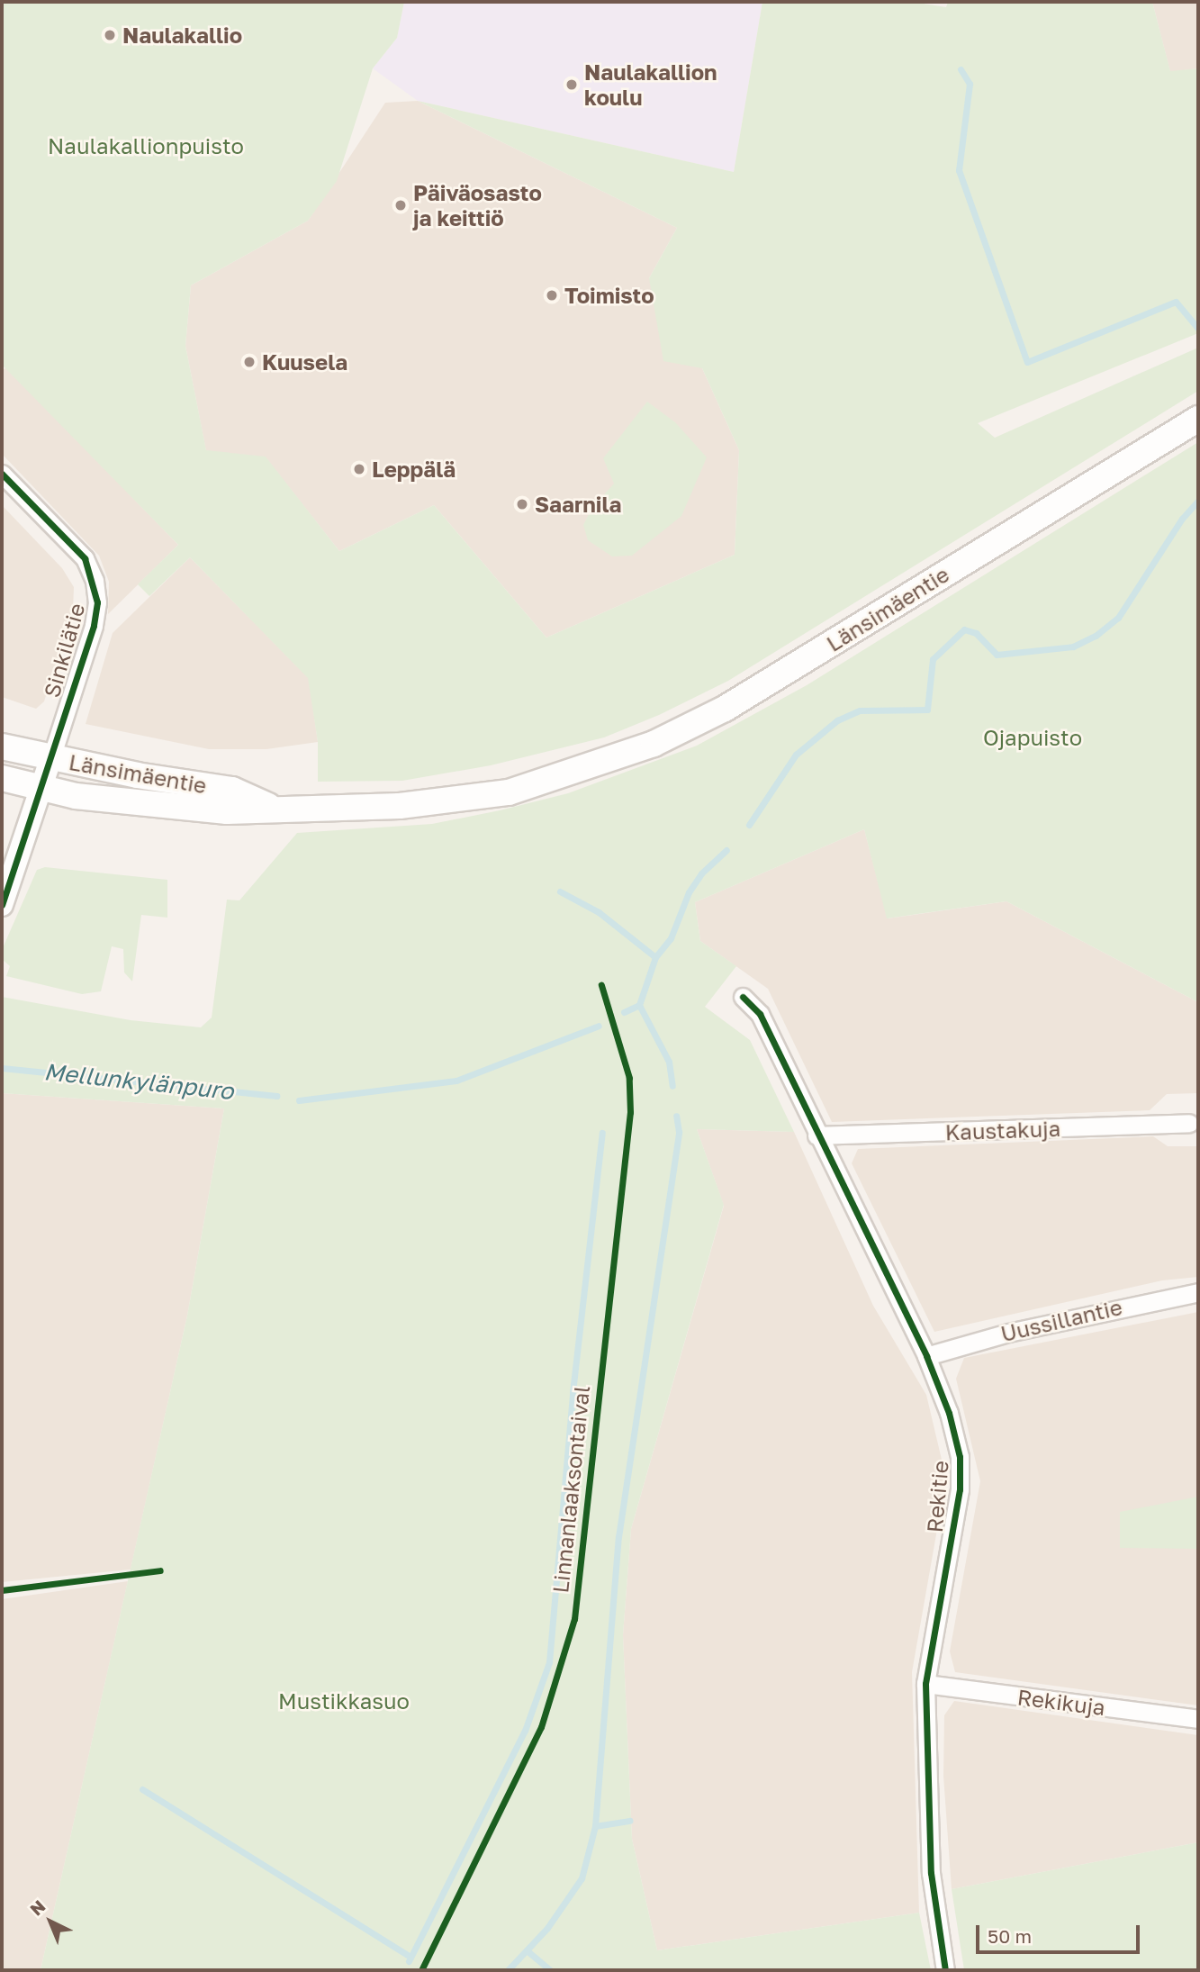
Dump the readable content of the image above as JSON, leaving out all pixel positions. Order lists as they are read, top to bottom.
{
  "streets": {
    "main road": ["Länsimäentie"],
    "street": [
      "Sinkilätie",
      "Kaustakuja",
      "Uussillantie",
      "Rekitie",
      "Rekikuja"
    ],
    "cycle path": ["Linnanlaaksontaival"]
  },
  "crossings": [
    ["Länsimäentie", "Sinkilätie"],
    ["Kaustakuja", "Rekitie"],
    ["Uussillantie", "Rekitie"],
    ["Rekitie", "Rekikuja"]
  ],
  "water": ["Mellunkylänpuro"],
  "parks": ["Naulakallionpuisto", "Ojapuisto", "Mustikkasuo"],
  "places": [
    "Naulakallio",
    "Naulakallion koulu",
    "Päiväosasto ja keittiö",
    "Toimisto",
    "Kuusela",
    "Leppälä",
    "Saarnila"
  ],
  "scale_bar": "50 m",
  "north": "top left"
}
